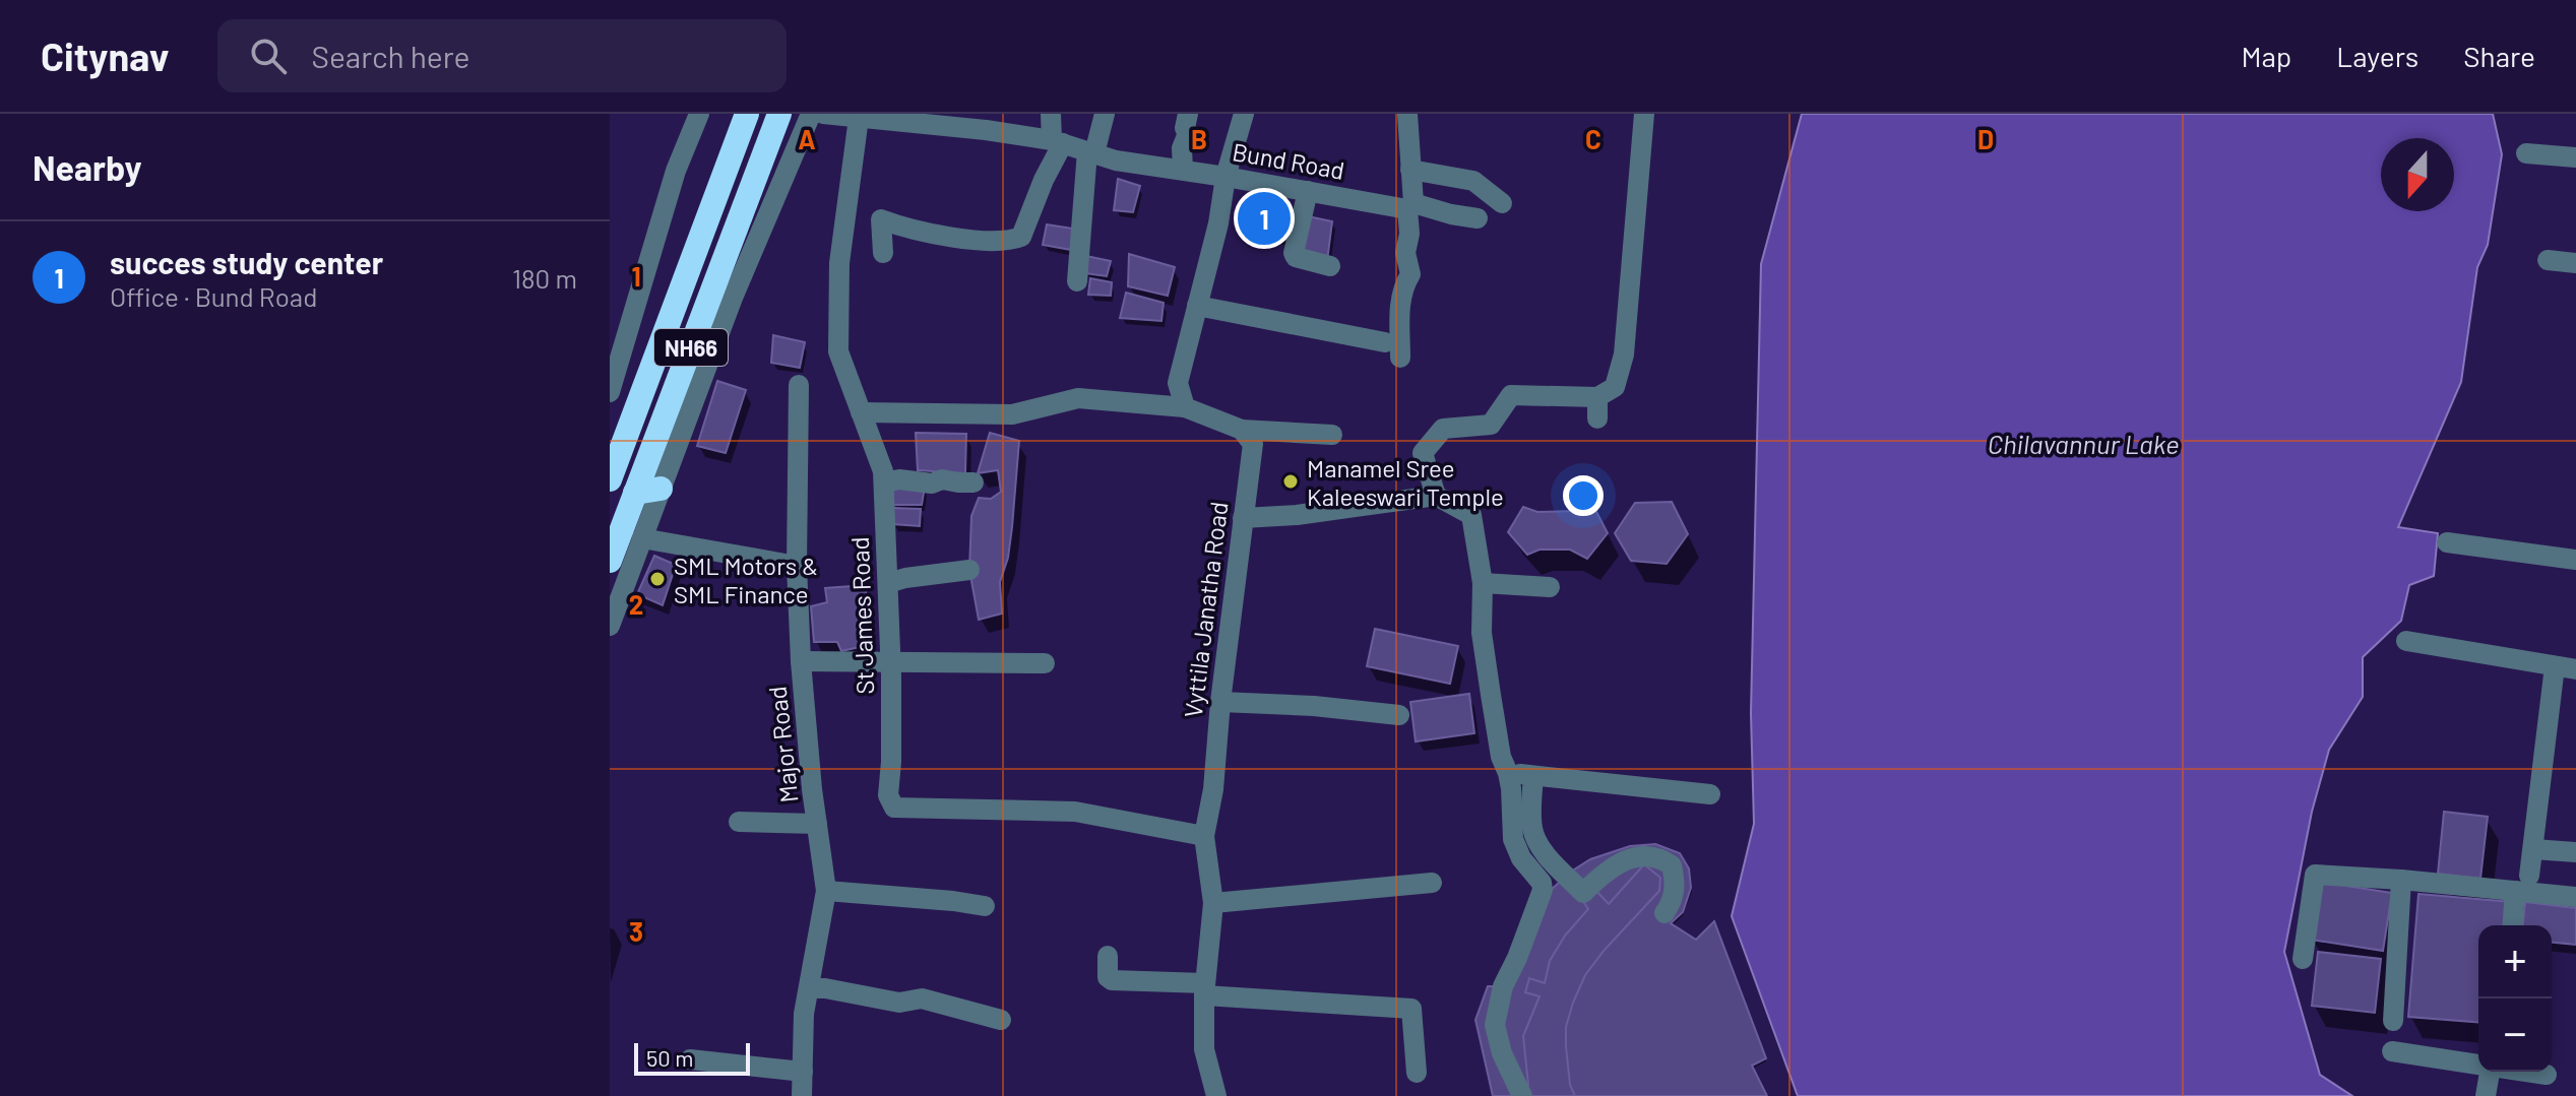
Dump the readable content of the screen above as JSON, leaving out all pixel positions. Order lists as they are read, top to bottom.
{
  "streets": {
    "highway": ["NH66"],
    "street": [
      "Bund Road",
      "Vyttila Janatha Road",
      "St James Road",
      "Major Road"
    ]
  },
  "crossings": [
    ["Bund Road", "St James Road"],
    ["Vyttila Janatha Road", "St James Road"]
  ],
  "water": ["Chilavannur Lake"],
  "places": ["Manamel Sree Kaleeswari Temple", "SML Motors & SML Finance"],
  "scale_bar": "50 m",
  "north": "bottom",
  "page": {
    "header": "Citynav",
    "search": "Search here",
    "nav": ["Map", "Layers", "Share"],
    "heading": "Nearby",
    "pins": "1",
    "list": [
      {
        "mark": "1",
        "name": "succes study center",
        "note": "Office · Bund Road",
        "value": "180 m"
      }
    ],
    "map_buttons": ["+", "−"],
    "scale": "50 m"
  },
  "grid": {
    "columns": [
      "A",
      "B",
      "C",
      "D"
    ],
    "rows": ["1", "2", "3"]
  }
}
